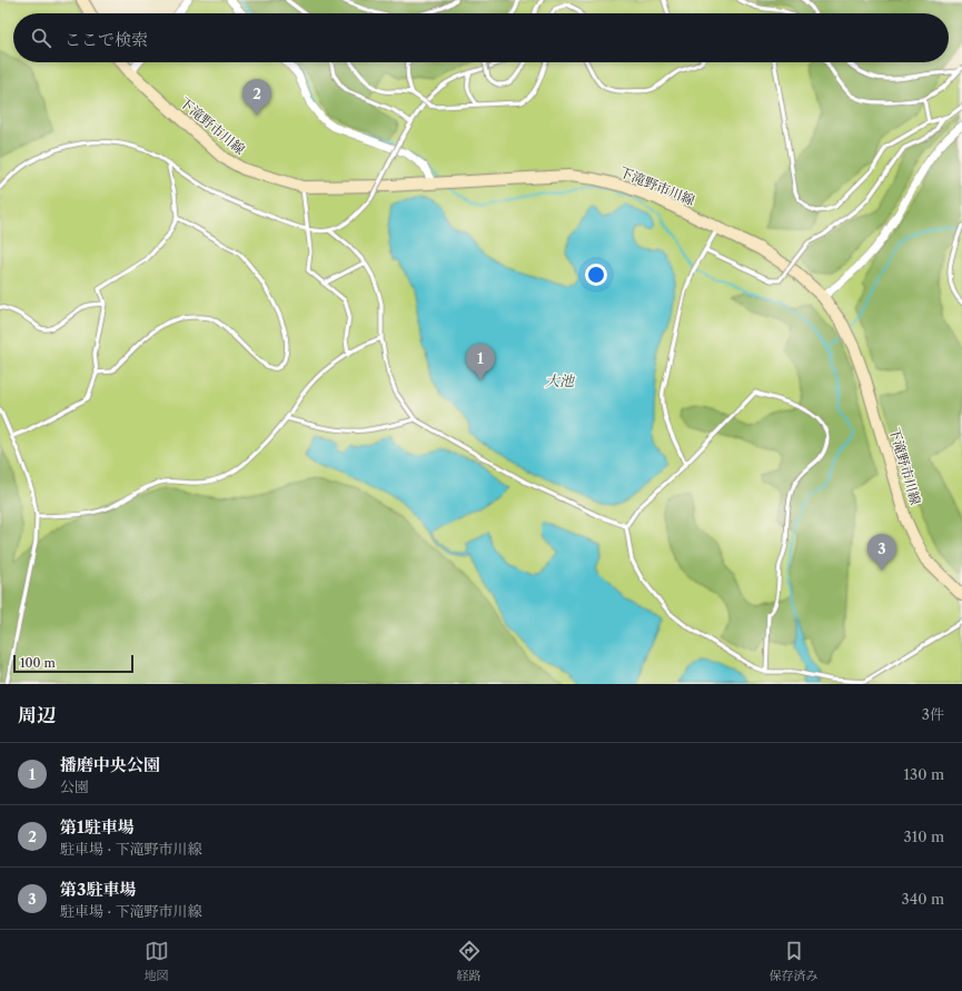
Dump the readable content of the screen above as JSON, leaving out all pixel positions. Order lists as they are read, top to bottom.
{
  "streets": {
    "main road": ["下滝野市川線"]
  },
  "water": ["大池"],
  "scale_bar": "100 m",
  "page": {
    "search": "ここで検索",
    "pins": ["2", "1", "3"],
    "scale": "100 m",
    "heading": ["周辺", "3件"],
    "list": [
      {
        "mark": "1",
        "name": "播磨中央公園",
        "note": "公園",
        "value": "130 m"
      },
      {
        "mark": "2",
        "name": "第1駐車場",
        "note": "駐車場 · 下滝野市川線",
        "value": "310 m"
      },
      {
        "mark": "3",
        "name": "第3駐車場",
        "note": "駐車場 · 下滝野市川線",
        "value": "340 m"
      }
    ],
    "nav": ["地図", "経路", "保存済み"]
  }
}
